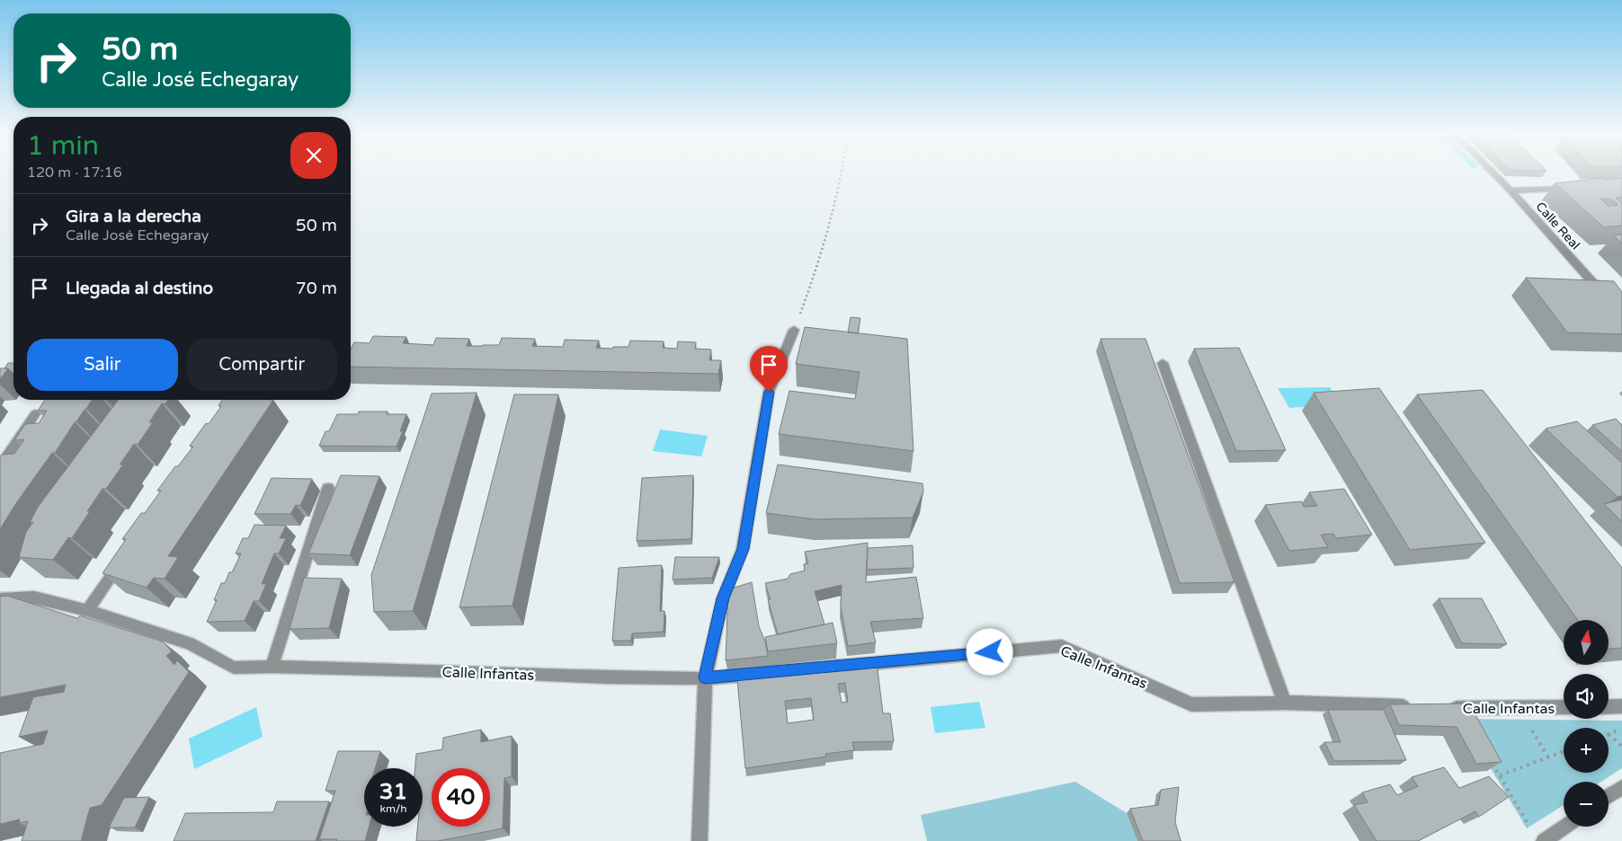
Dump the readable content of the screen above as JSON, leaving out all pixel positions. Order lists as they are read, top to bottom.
{
  "streets": {
    "street": ["Calle Real", "Calle Infantas"]
  },
  "north": "top",
  "page": {
    "turn": ["50 m", "Calle José Echegaray"],
    "heading": ["1 min", "120 m · 17:16"],
    "list": [
      {
        "name": "Gira a la derecha",
        "note": "Calle José Echegaray",
        "value": "50 m"
      },
      {
        "name": "Llegada al destino",
        "value": "70 m"
      }
    ],
    "buttons": ["Salir", "Compartir"],
    "map_buttons": ["+", "−"],
    "speed": "31 km/h",
    "limit": "40"
  }
}
